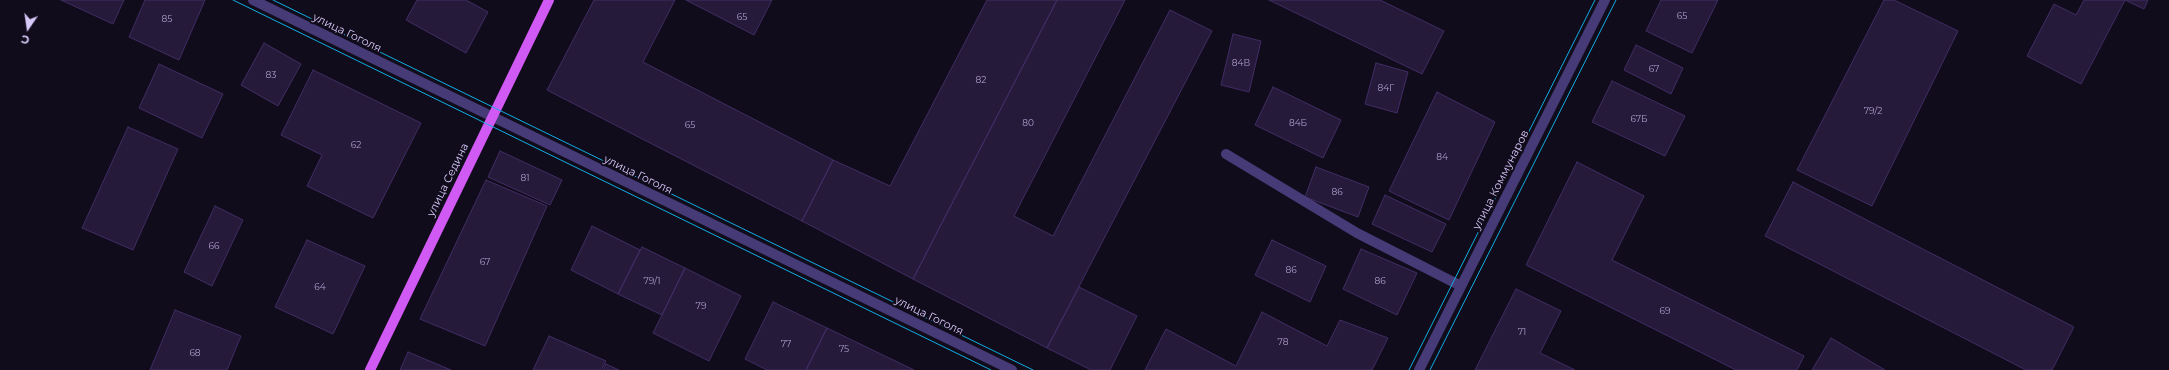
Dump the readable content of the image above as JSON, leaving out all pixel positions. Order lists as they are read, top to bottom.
{
  "streets": {
    "main road": ["улица Седина"],
    "street": ["улица Гоголя", "улица Коммунаров"]
  },
  "crossings": [
    ["улица Гоголя", "улица Седина"]
  ],
  "house_numbers": [
    "65",
    "65",
    "85",
    "84В",
    "67",
    "83",
    "82",
    "84Г",
    "79/2",
    "67Б",
    "80",
    "84Б",
    "65",
    "62",
    "84",
    "81",
    "86",
    "66",
    "67",
    "86",
    "79/1",
    "86",
    "64",
    "79",
    "69",
    "71",
    "78",
    "77",
    "75",
    "68"
  ],
  "north": "bottom"
}
